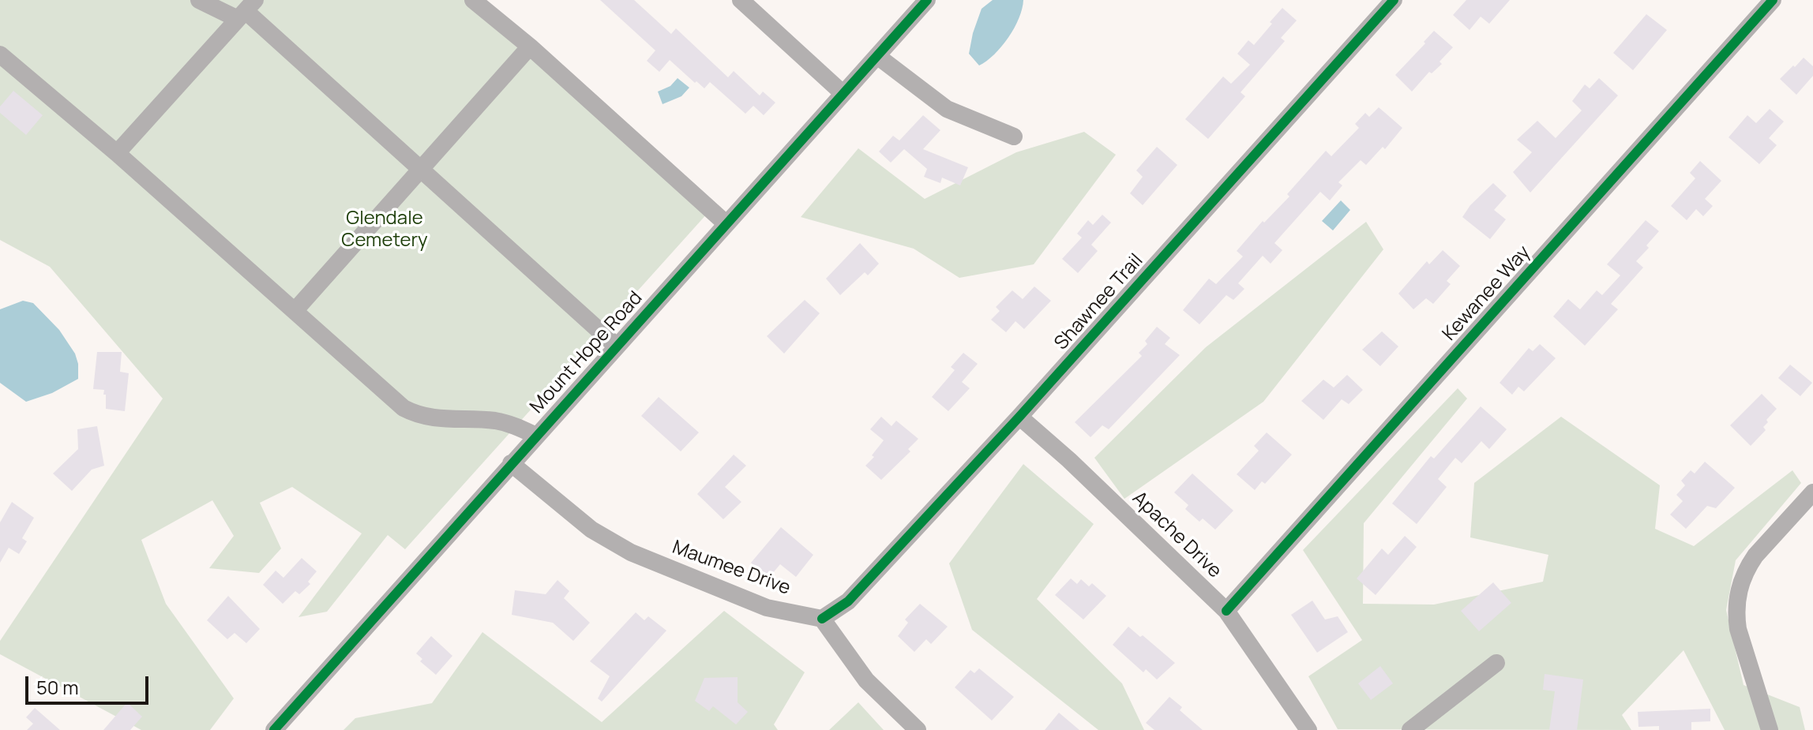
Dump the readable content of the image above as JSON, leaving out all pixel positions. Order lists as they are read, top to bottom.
{
  "streets": {
    "street": [
      "Kewanee Way",
      "Shawnee Trail",
      "Mount Hope Road",
      "Apache Drive",
      "Maumee Drive"
    ]
  },
  "crossings": [
    ["Kewanee Way", "Apache Drive"],
    ["Shawnee Trail", "Apache Drive"],
    ["Shawnee Trail", "Maumee Drive"],
    ["Mount Hope Road", "Maumee Drive"]
  ],
  "parks": ["Glendale Cemetery"],
  "scale_bar": "50 m"
}
